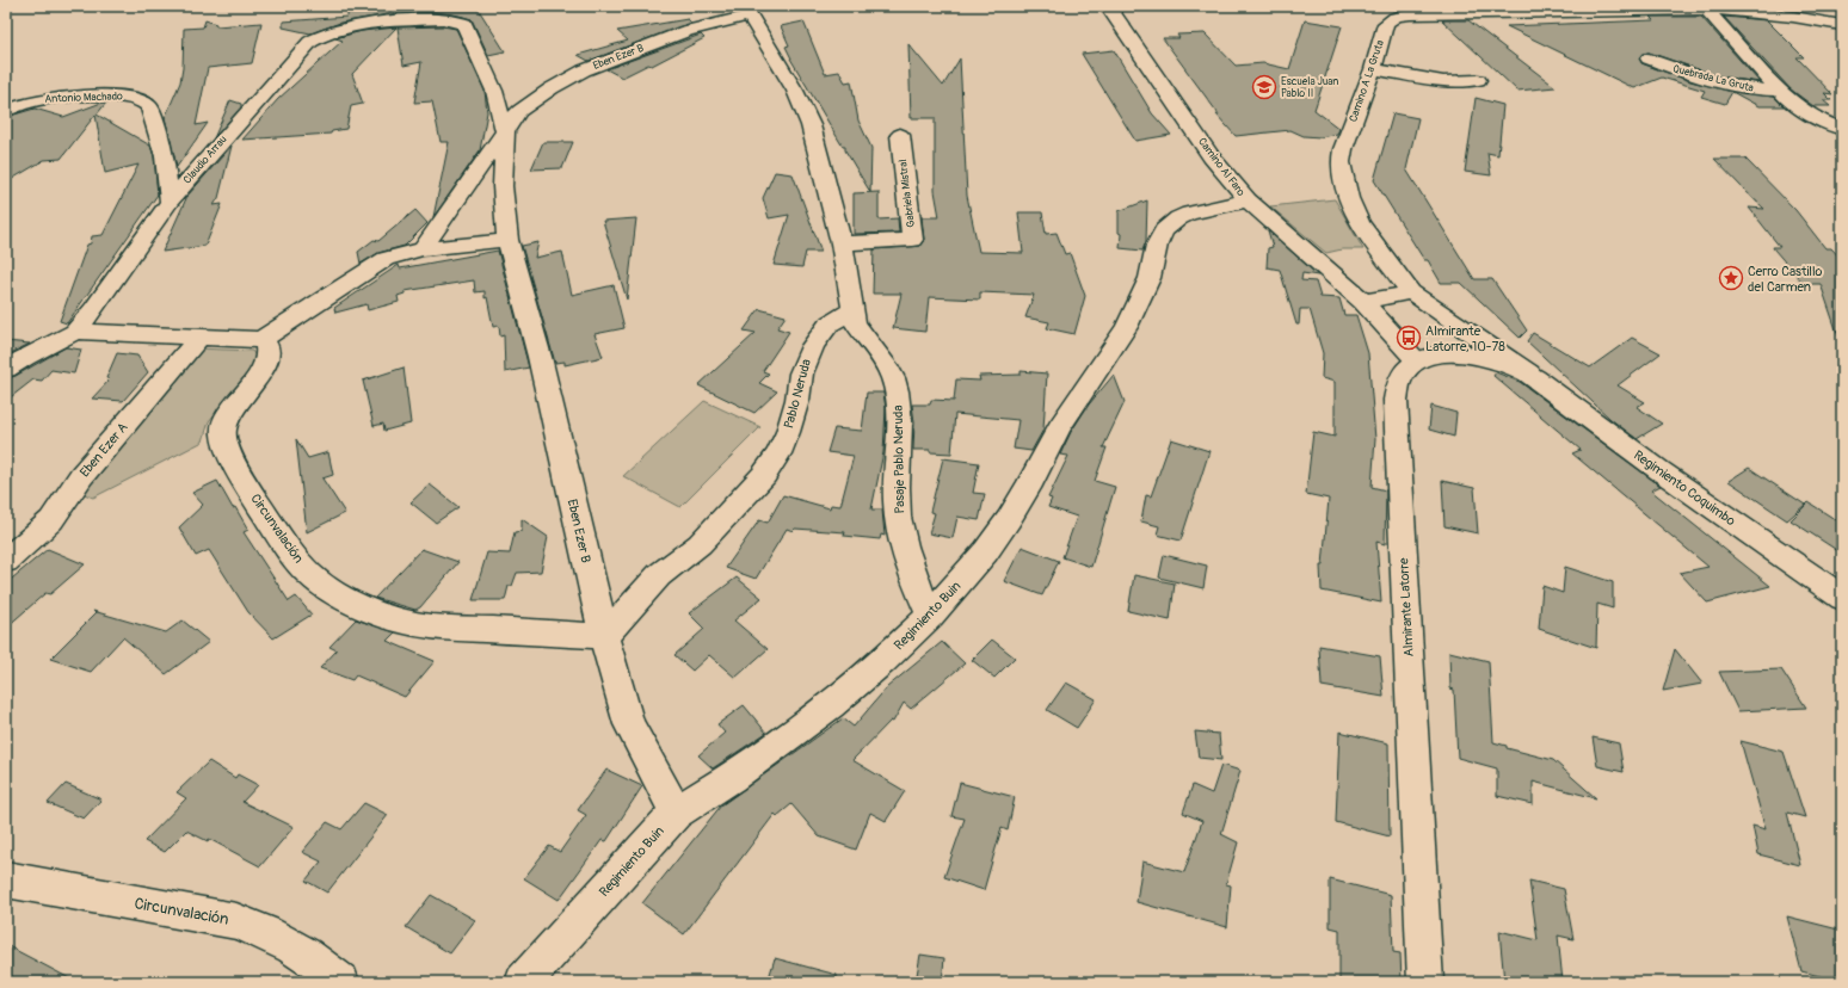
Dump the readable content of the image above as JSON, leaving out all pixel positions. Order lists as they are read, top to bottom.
{
  "streets": {
    "street": [
      "Eben Ezer B",
      "Quebrada La Gruta",
      "Camino A La Gruta",
      "Antonio Machado",
      "Claudio Arrau",
      "Camino Al Faro",
      "Gabriela Mistral",
      "Pablo Neruda",
      "Eben Ezer A",
      "Pasaje Pablo Neruda",
      "Regimiento Coquimbo",
      "Circunvalación",
      "Almirante Latorre",
      "Regimiento Buin"
    ]
  },
  "crossings": [
    ["Eben Ezer B", "Claudio Arrau"],
    ["Eben Ezer B", "Pablo Neruda"],
    ["Eben Ezer B", "Circunvalación"],
    ["Eben Ezer B", "Regimiento Buin"],
    ["Quebrada La Gruta", "Camino A La Gruta"],
    ["Camino A La Gruta", "Regimiento Coquimbo"],
    ["Camino A La Gruta", "Almirante Latorre"],
    ["Antonio Machado", "Claudio Arrau"],
    ["Camino Al Faro", "Almirante Latorre"],
    ["Camino Al Faro", "Regimiento Buin"],
    ["Pablo Neruda", "Pasaje Pablo Neruda"],
    ["Pablo Neruda", "Circunvalación"],
    ["Pasaje Pablo Neruda", "Regimiento Buin"],
    ["Regimiento Coquimbo", "Almirante Latorre"]
  ],
  "places": {
    "school or university": ["Escuela Juan Pablo II"],
    "place": ["Cerro Castillo del Carmen"],
    "bus stop": ["Almirante Latorre, 10-78"]
  }
}
